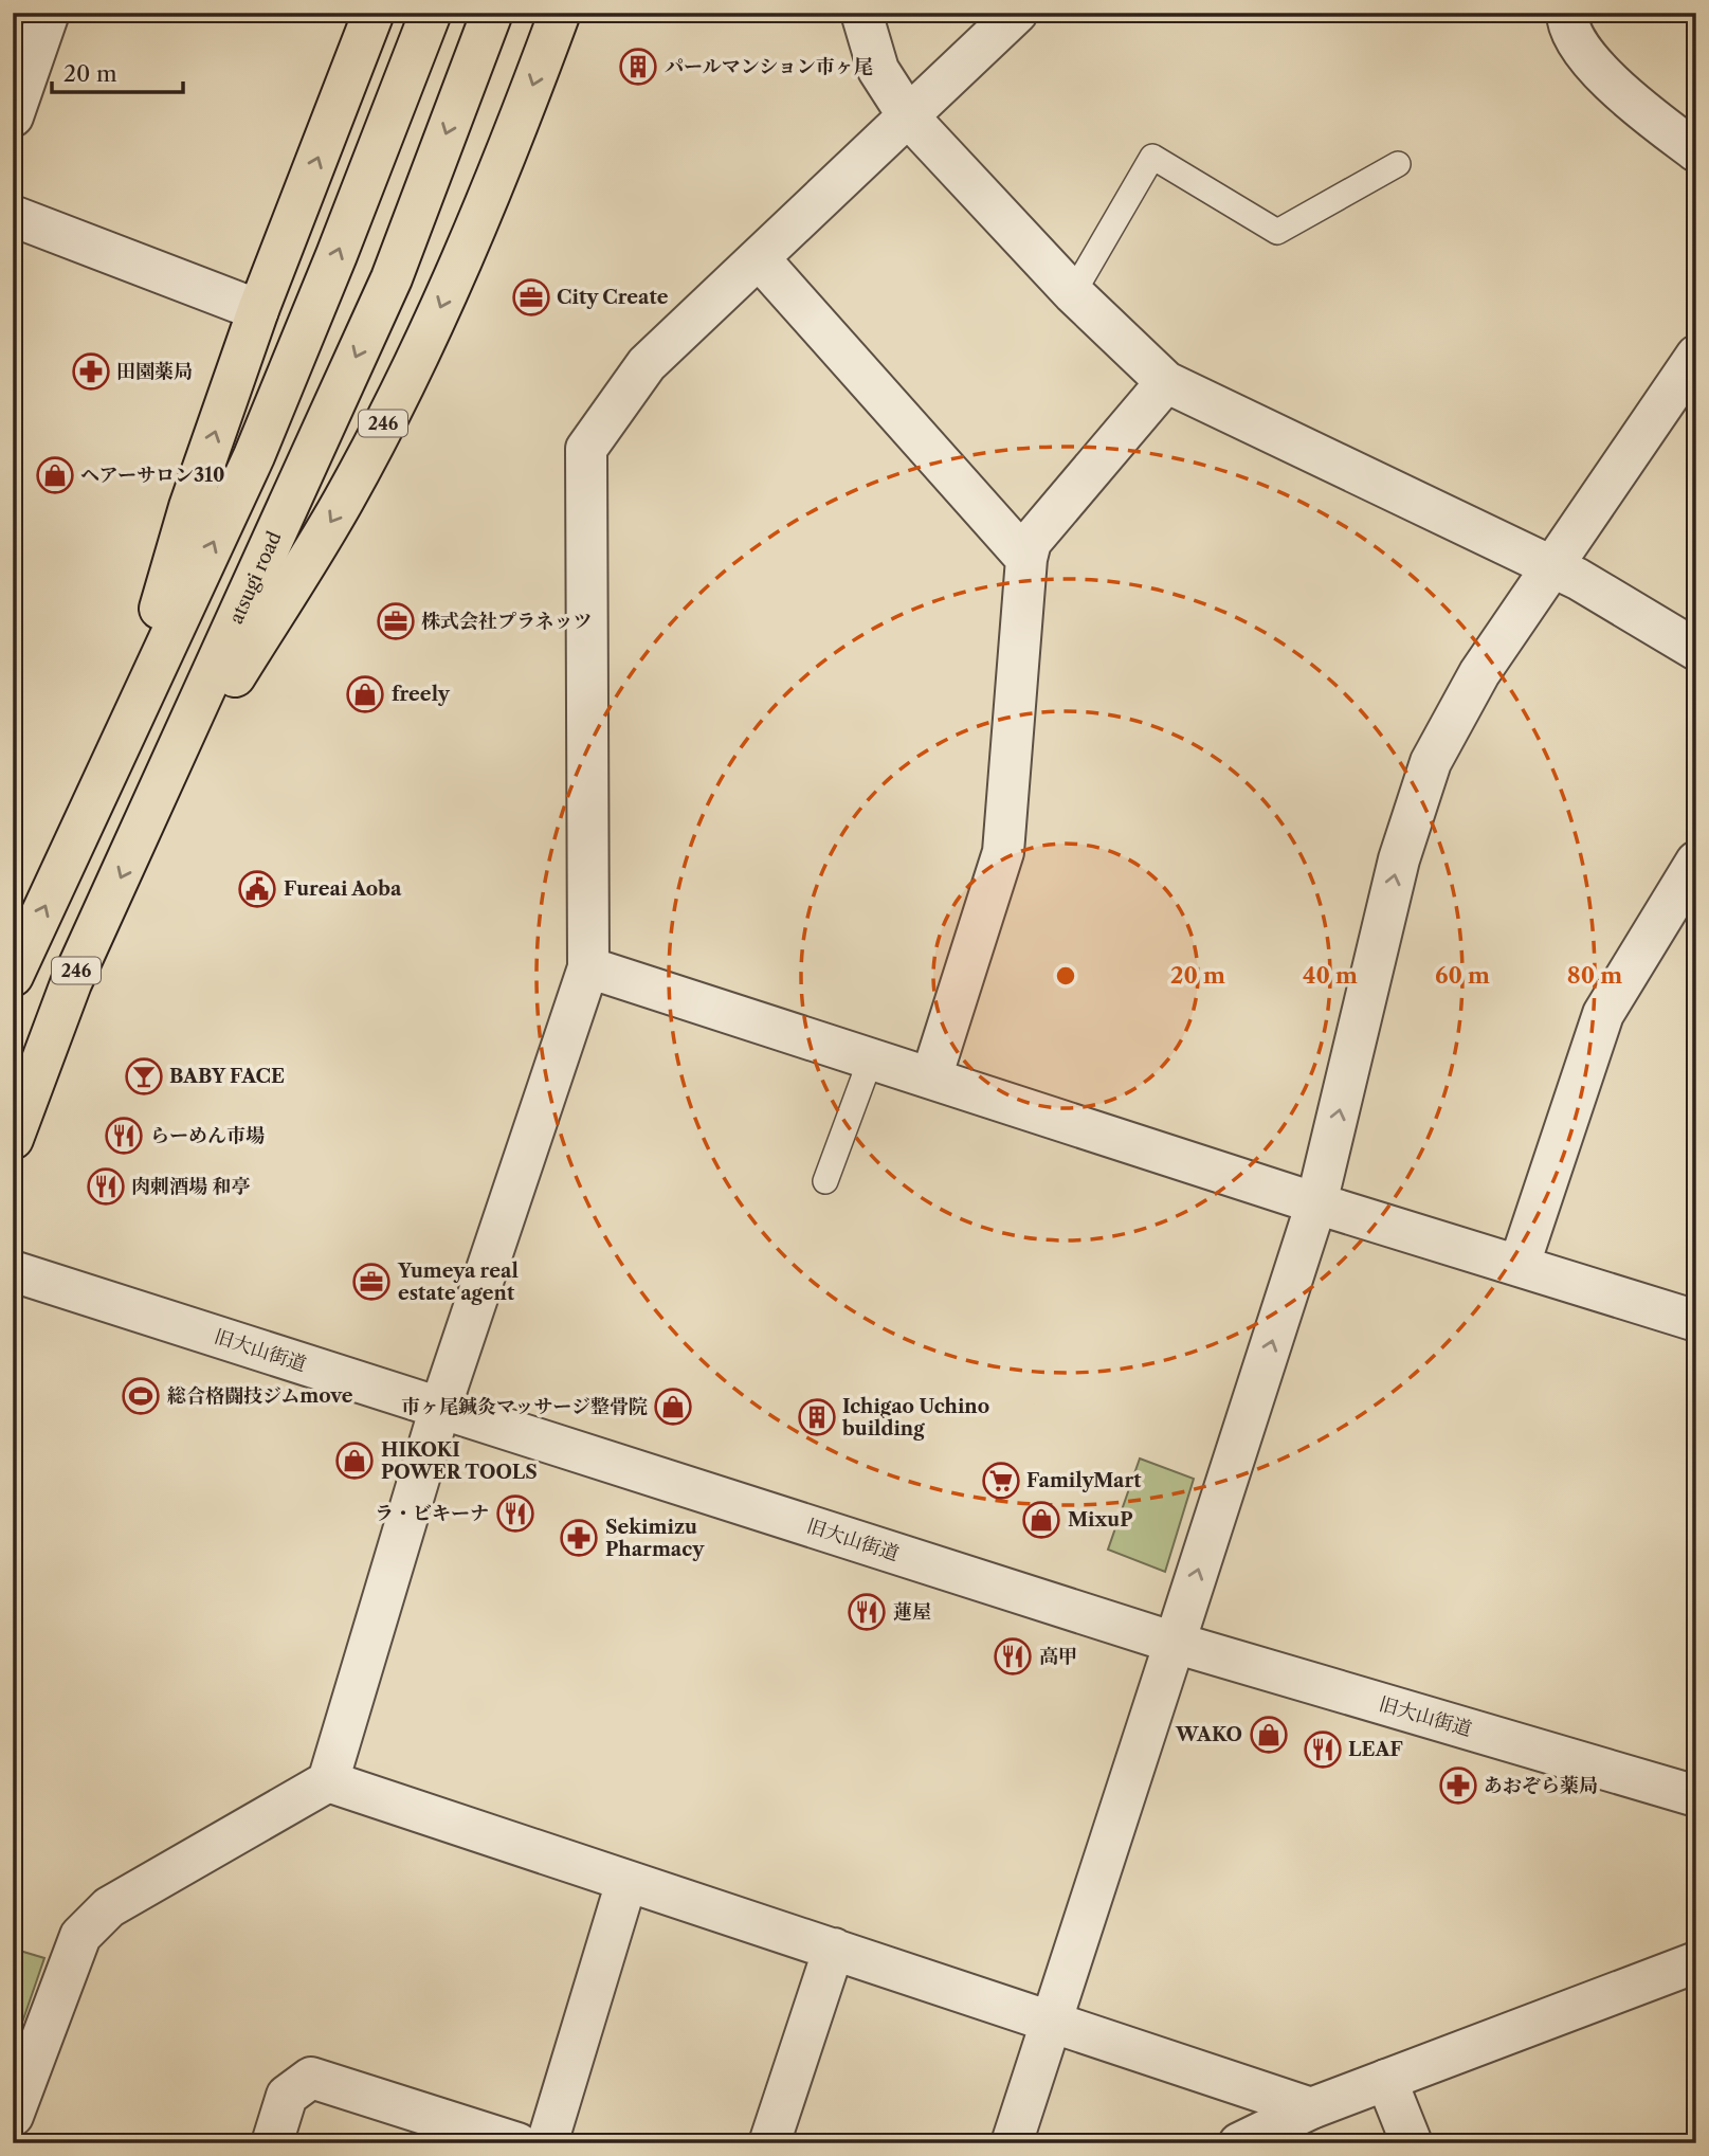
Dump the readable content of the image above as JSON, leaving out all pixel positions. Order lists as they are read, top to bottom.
{
  "streets": {
    "highway": ["246", "atsugi road"],
    "street": ["旧大山街道"]
  },
  "crossings": [
    ["246", "atsugi road"]
  ],
  "places": {
    "building": ["パールマンション市ヶ尾", "Ichigao Uchino building"],
    "office": ["City Create", "株式会社プラネッツ", "Yumeya real estate agent"],
    "pharmacy": ["田園薬局", "Sekimizu Pharmacy", "あおぞら薬局"],
    "shop": [
      "ヘアーサロン310",
      "freely",
      "市ヶ尾鍼灸マッサージ整骨院",
      "HIKOKI POWER TOOLS",
      "MixuP",
      "WAKO"
    ],
    "public building": ["Fureai Aoba"],
    "bar": ["BABY FACE"],
    "restaurant": [
      "らーめん市場",
      "肉刺酒場 和亭",
      "ラ・ビキーナ",
      "蓮屋",
      "高甲",
      "LEAF"
    ],
    "sports": ["総合格闘技ジムmove"],
    "supermarket": ["FamilyMart"]
  },
  "scale_bar": "20 m",
  "rings": [
    "20 m",
    "40 m",
    "60 m",
    "80 m"
  ]
}
